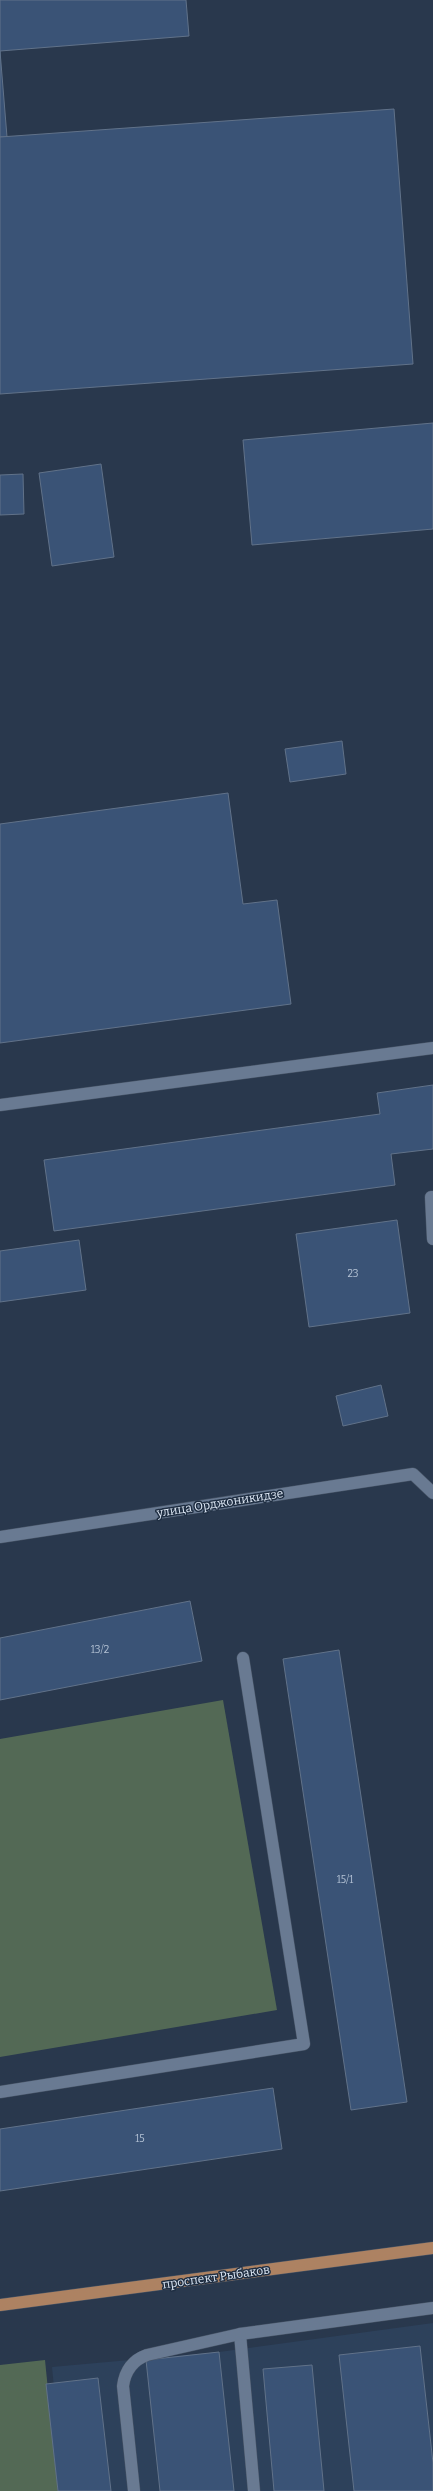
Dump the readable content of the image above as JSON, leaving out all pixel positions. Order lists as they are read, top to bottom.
{
  "streets": {
    "main road": ["проспект Рыбаков"],
    "street": ["улица Орджоникидзе"]
  },
  "house_numbers": [
    "23",
    "13/2",
    "15/1",
    "15"
  ]
}
